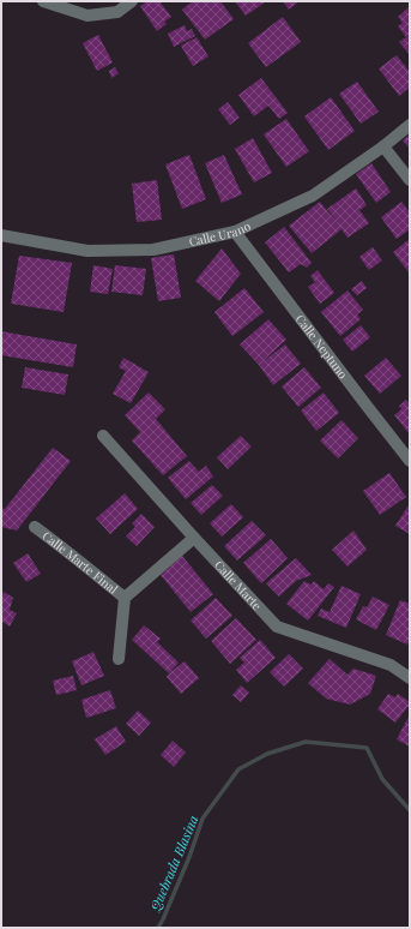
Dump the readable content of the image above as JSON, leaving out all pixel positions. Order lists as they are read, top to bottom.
{
  "streets": {
    "street": [
      "Calle Urano",
      "Calle Neptuno",
      "Calle Marte Final",
      "Calle Marte"
    ]
  },
  "crossings": [
    ["Calle Urano", "Calle Neptuno"]
  ],
  "water": ["Quebrada Blasina"]
}
